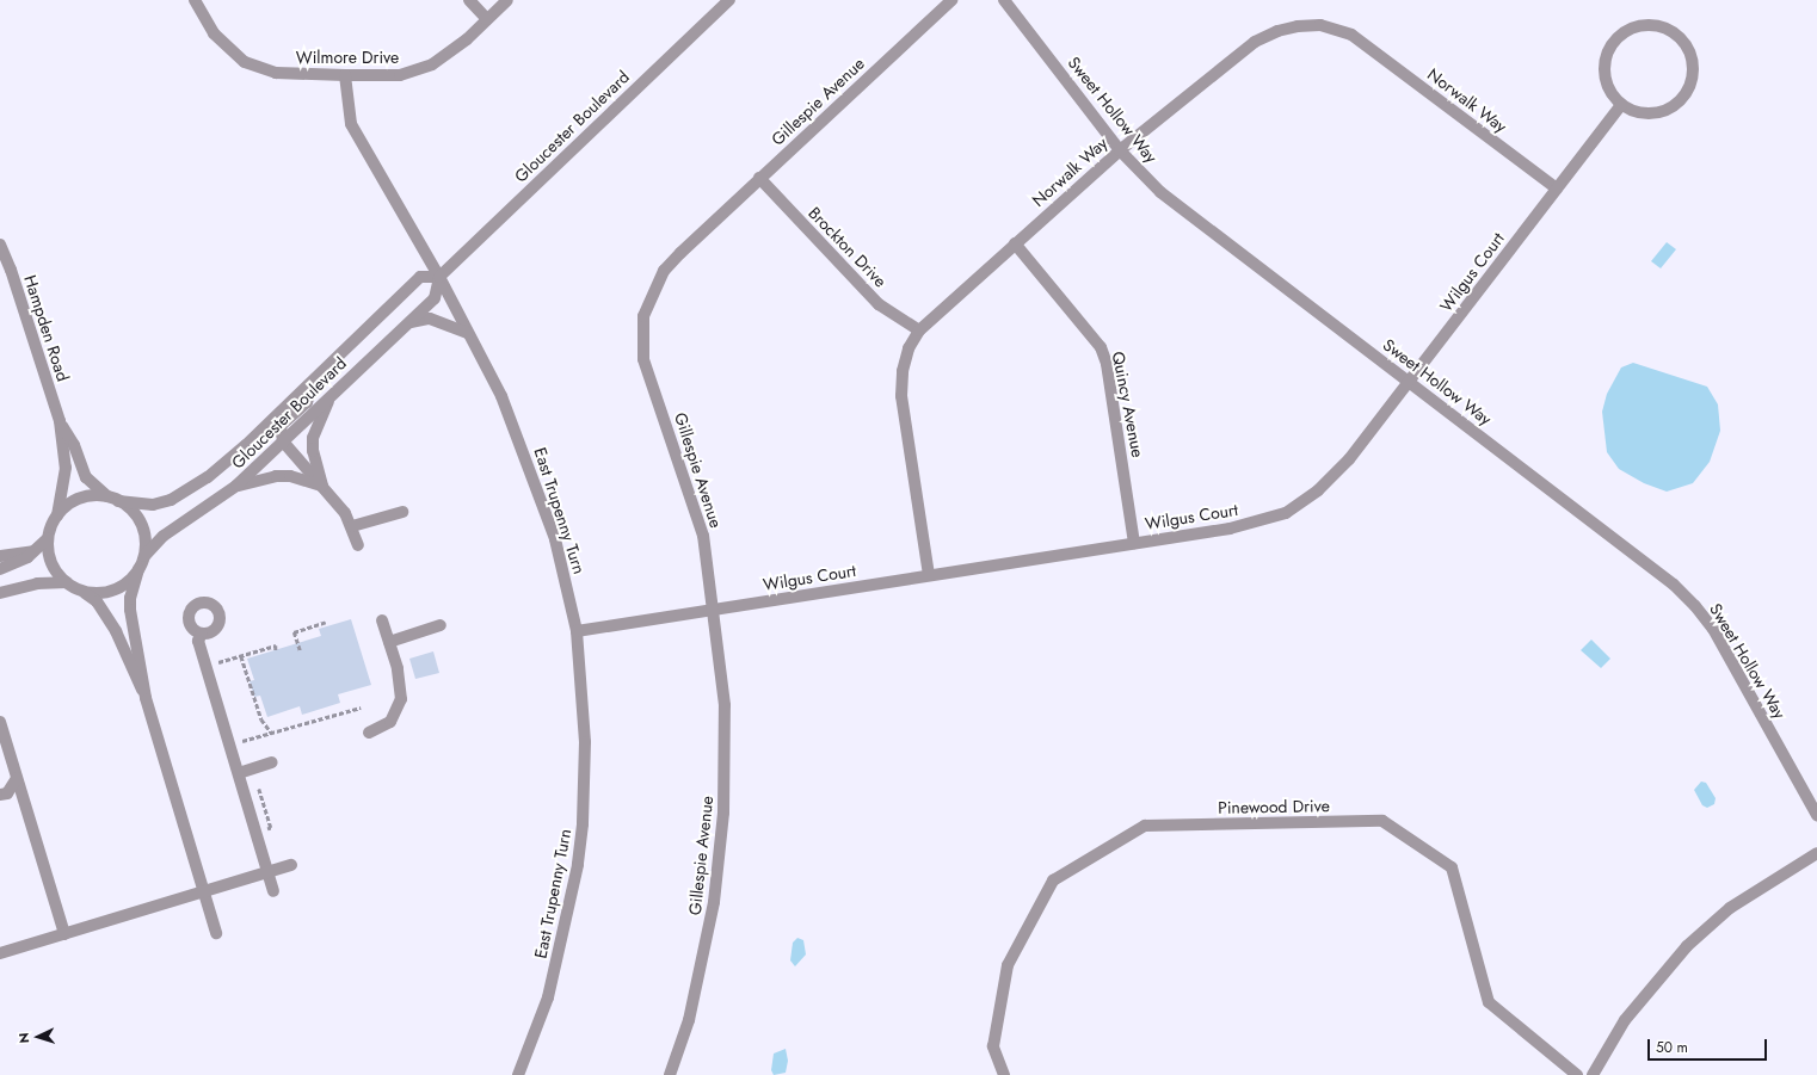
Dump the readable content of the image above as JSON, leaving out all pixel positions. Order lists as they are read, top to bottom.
{
  "streets": {
    "street": [
      "Wilmore Drive",
      "Norwalk Way",
      "Gillespie Avenue",
      "Sweet Hollow Way",
      "Gloucester Boulevard",
      "Brockton Drive",
      "Wilgus Court",
      "Hampden Road",
      "Quincy Avenue",
      "East Trupenny Turn",
      "Pinewood Drive"
    ]
  },
  "crossings": [
    ["Wilmore Drive", "East Trupenny Turn"],
    ["Norwalk Way", "Sweet Hollow Way"],
    ["Norwalk Way", "Brockton Drive"],
    ["Norwalk Way", "Wilgus Court"],
    ["Norwalk Way", "Quincy Avenue"],
    ["Gillespie Avenue", "Brockton Drive"],
    ["Gillespie Avenue", "Wilgus Court"],
    ["Sweet Hollow Way", "Wilgus Court"],
    ["Gloucester Boulevard", "Hampden Road"],
    ["Gloucester Boulevard", "East Trupenny Turn"],
    ["Wilgus Court", "Quincy Avenue"],
    ["Wilgus Court", "East Trupenny Turn"]
  ],
  "scale_bar": "50 m",
  "north": "left"
}
